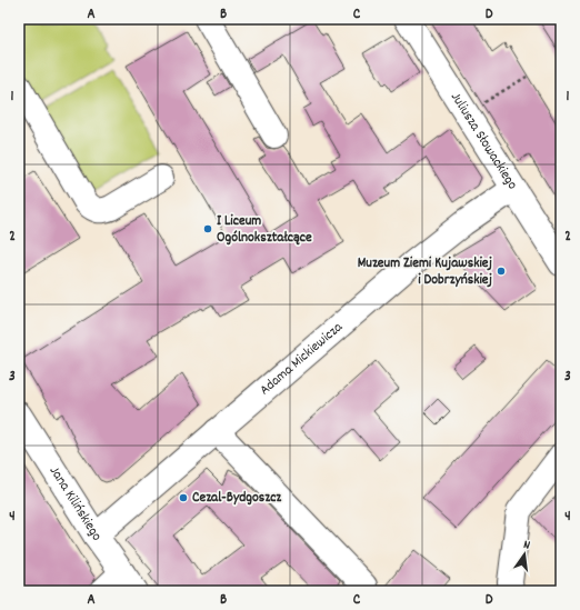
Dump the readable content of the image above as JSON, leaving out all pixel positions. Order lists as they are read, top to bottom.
{
  "streets": {
    "street": ["Juliusza Słowackiego", "Adama Mickiewicza", "Jana Kilińskiego"]
  },
  "crossings": [
    ["Juliusza Słowackiego", "Adama Mickiewicza"],
    ["Adama Mickiewicza", "Jana Kilińskiego"]
  ],
  "places": ["I Liceum Ogólnokształcące", "Muzeum Ziemi Kujawskiej i Dobrzyńskiej", "Cezal-Bydgoszcz"],
  "north": "top",
  "grid": {
    "columns": [
      "A",
      "B",
      "C",
      "D"
    ],
    "rows": [
      "1",
      "2",
      "3",
      "4"
    ]
  }
}
